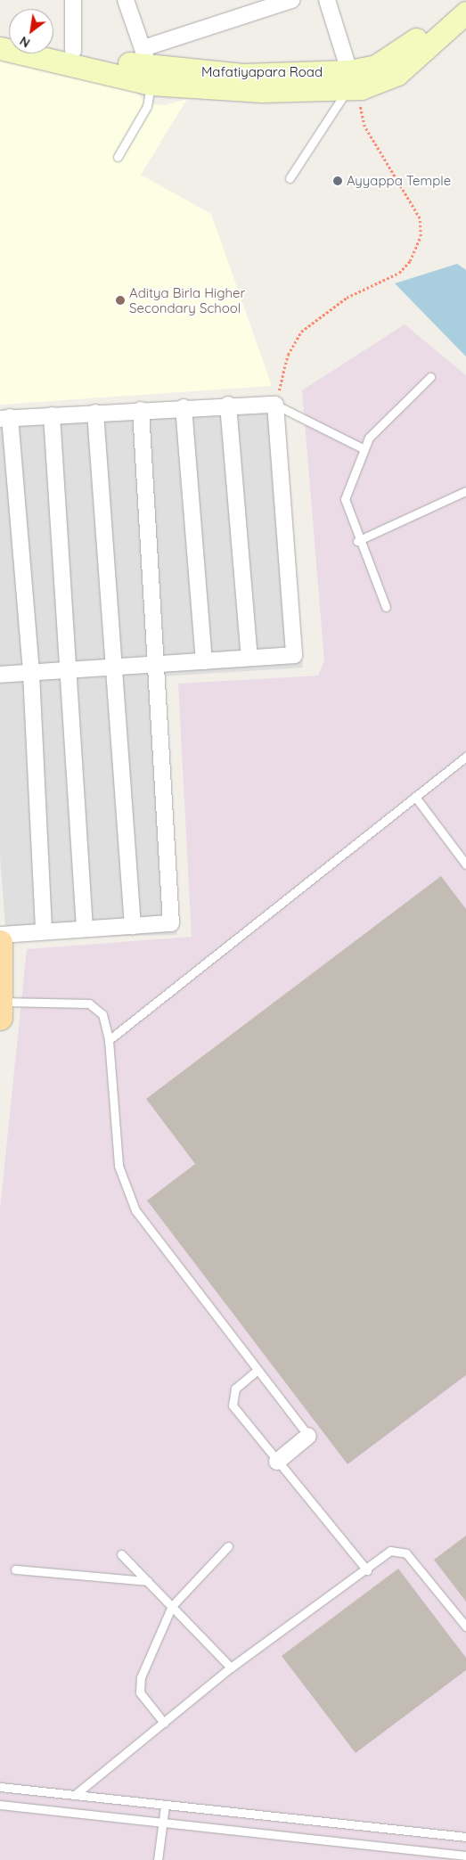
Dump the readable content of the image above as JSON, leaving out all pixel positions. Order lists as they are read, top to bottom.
{
  "streets": {
    "street": ["Mafatiyapara Road"]
  },
  "places": ["Ayyappa Temple", "Aditya Birla Higher Secondary School"],
  "north": "bottom left"
}
